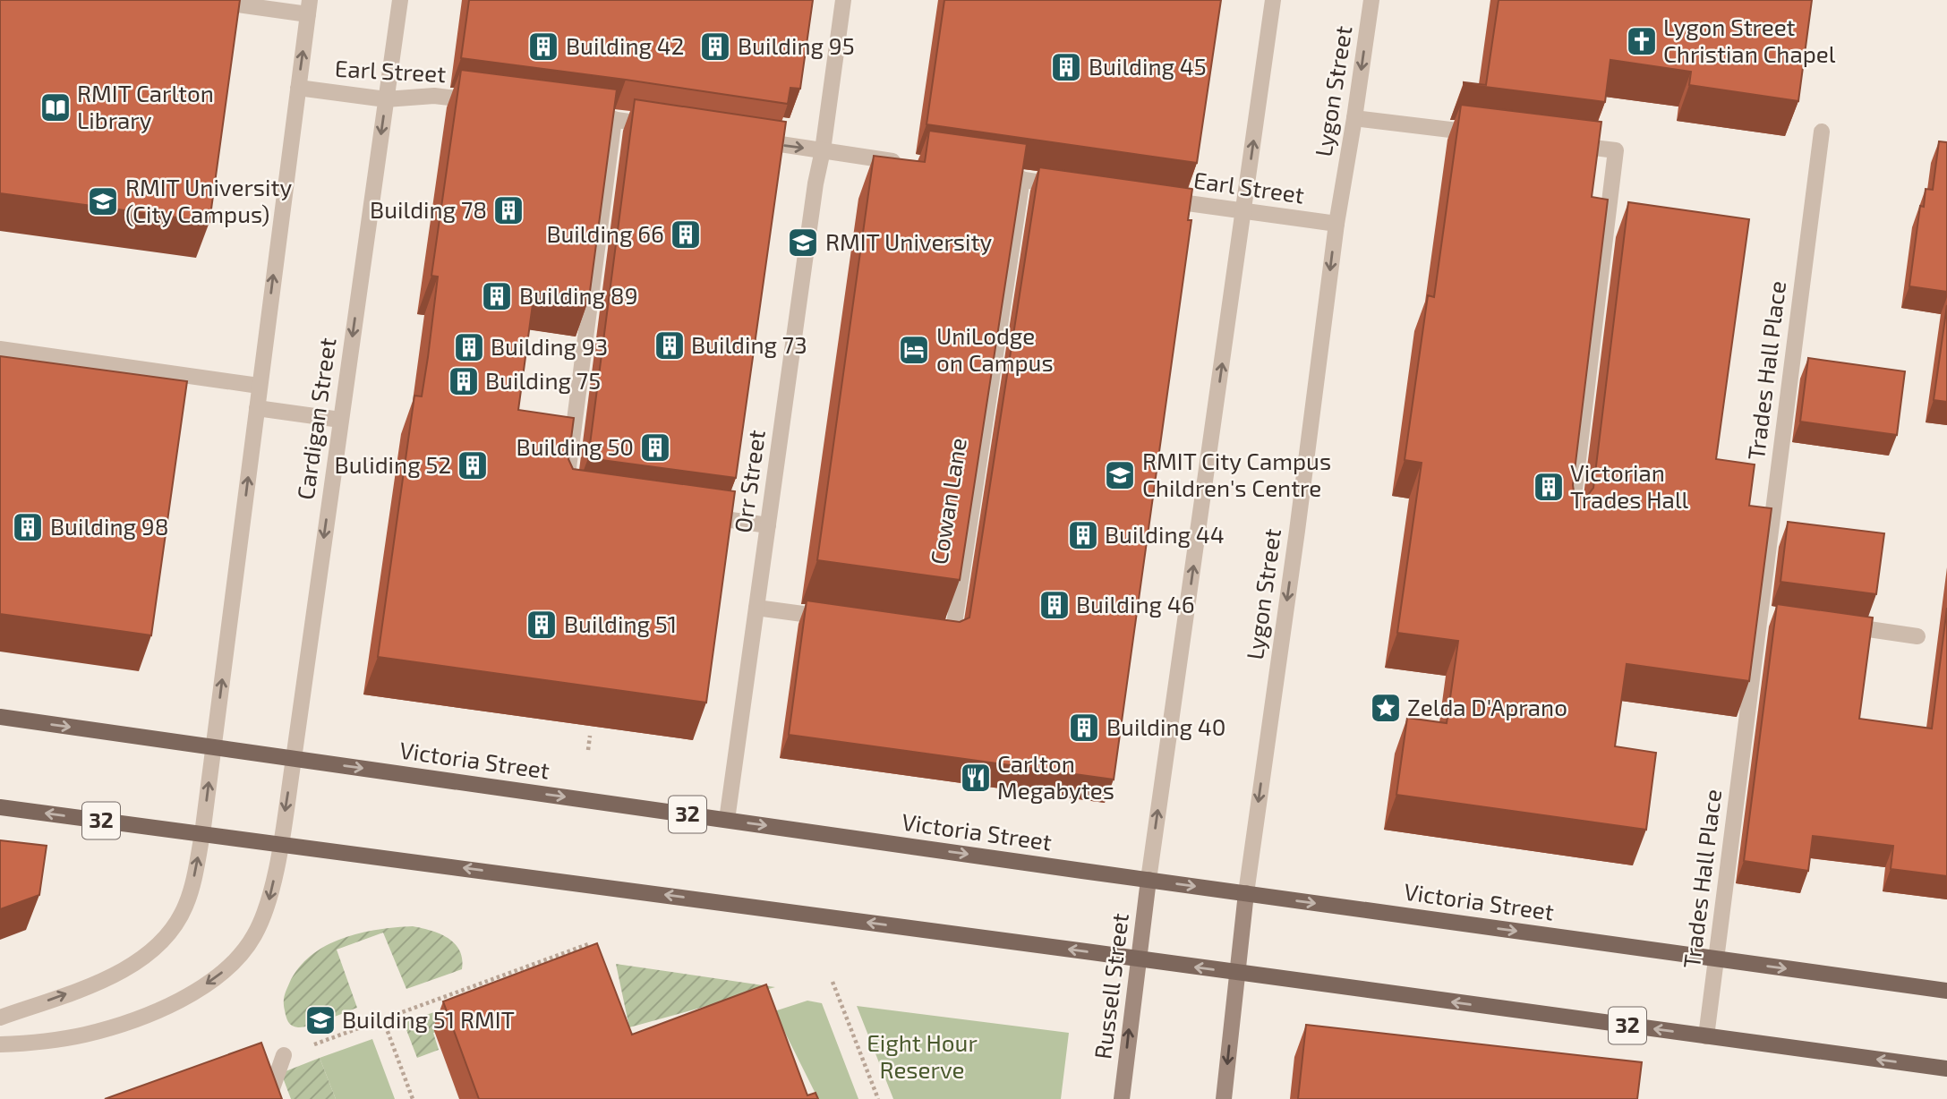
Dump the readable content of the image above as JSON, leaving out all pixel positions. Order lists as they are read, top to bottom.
{
  "streets": {
    "main road": [
      "Lygon Street",
      "Victoria Street",
      "32",
      "Russell Street"
    ],
    "street": [
      "Earl Street",
      "Trades Hall Place",
      "Cardigan Street",
      "Orr Street",
      "Cowan Lane"
    ]
  },
  "crossings": [
    ["Earl Street", "Lygon Street"],
    ["Earl Street", "Cardigan Street"],
    ["Lygon Street", "Victoria Street"],
    ["Lygon Street", "32"],
    ["Trades Hall Place", "Victoria Street"],
    ["Trades Hall Place", "32"],
    ["Cardigan Street", "Victoria Street"],
    ["Cardigan Street", "32"],
    ["Orr Street", "Victoria Street"],
    ["Victoria Street", "Russell Street"],
    ["32", "Russell Street"]
  ],
  "parks": ["Eight Hour Reserve"],
  "places": {
    "church": ["Lygon Street Christian Chapel"],
    "building": [
      "Building 42",
      "Building 95",
      "Building 45",
      "Building 78",
      "Building 66",
      "Building 89",
      "Building 73",
      "Building 93",
      "Building 75",
      "Building 50",
      "Buliding 52",
      "Victorian Trades Hall",
      "Building 98",
      "Building 44",
      "Building 46",
      "Building 51",
      "Building 40"
    ],
    "library": ["RMIT Carlton Library"],
    "school or university": [
      "RMIT University (City Campus)",
      "RMIT University",
      "RMIT City Campus Children's Centre",
      "Building 51 RMIT"
    ],
    "hotel": ["UniLodge on Campus"],
    "place": ["Zelda D'Aprano"],
    "restaurant": ["Carlton Megabytes"]
  }
}
